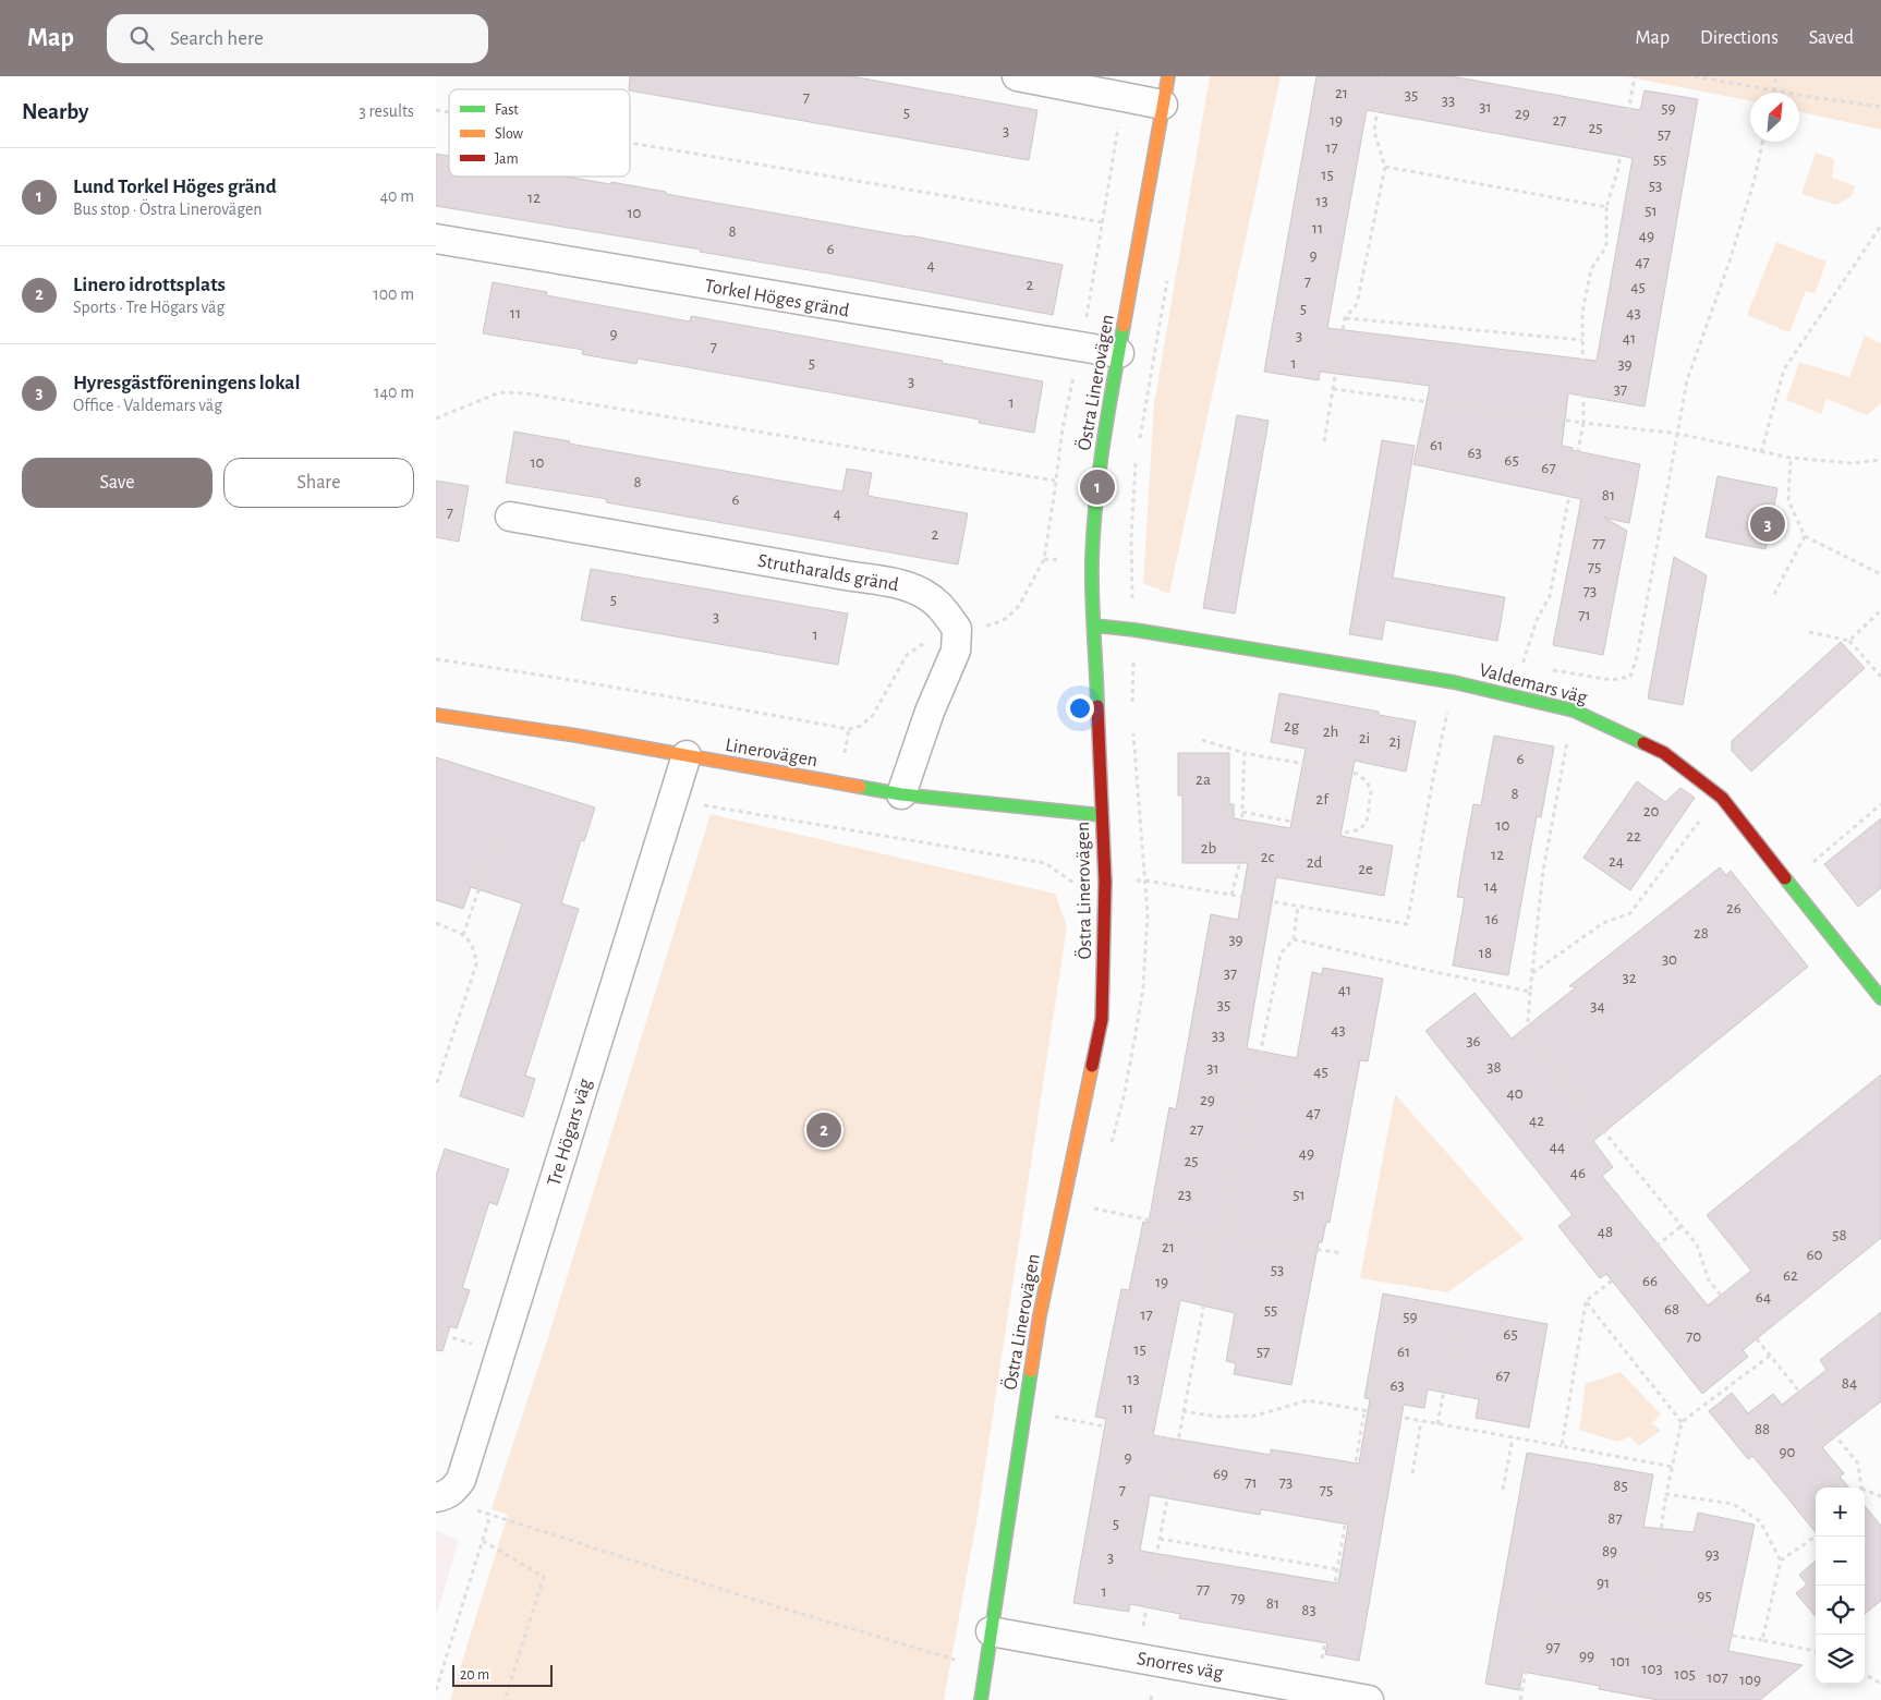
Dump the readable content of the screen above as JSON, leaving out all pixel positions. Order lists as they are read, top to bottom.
{
  "streets": {
    "street": [
      "Torkel Höges gränd",
      "Östra Linerovägen",
      "Strutharalds gränd",
      "Valdemars väg",
      "Linerovägen",
      "Tre Högars väg",
      "Snorres väg"
    ]
  },
  "crossings": [
    ["Torkel Höges gränd", "Östra Linerovägen"],
    ["Östra Linerovägen", "Valdemars väg"],
    ["Östra Linerovägen", "Linerovägen"],
    ["Östra Linerovägen", "Snorres väg"],
    ["Linerovägen", "Tre Högars väg"]
  ],
  "house_numbers": [
    "21",
    "35",
    "7",
    "33",
    "31",
    "59",
    "5",
    "29",
    "19",
    "27",
    "25",
    "3",
    "57",
    "17",
    "55",
    "15",
    "53",
    "12",
    "13",
    "51",
    "10",
    "11",
    "8",
    "49",
    "6",
    "9",
    "47",
    "4",
    "7",
    "2",
    "45",
    "5",
    "11",
    "43",
    "9",
    "3",
    "41",
    "7",
    "5",
    "1",
    "39",
    "3",
    "37",
    "1",
    "61",
    "63",
    "65",
    "10",
    "67",
    "8",
    "81",
    "6",
    "7",
    "4",
    "2",
    "77",
    "75",
    "73",
    "5",
    "71",
    "3",
    "1",
    "2g",
    "2h",
    "2i",
    "2j",
    "6",
    "2a",
    "8",
    "2f",
    "20",
    "10",
    "22",
    "2b",
    "12",
    "2c",
    "24",
    "2d",
    "2e",
    "14",
    "26",
    "16",
    "28",
    "39",
    "18",
    "30",
    "37",
    "32",
    "41",
    "35",
    "34",
    "43",
    "33",
    "36",
    "38",
    "31",
    "45",
    "40",
    "29",
    "47",
    "42",
    "27",
    "44",
    "49",
    "25",
    "46",
    "23",
    "51",
    "48",
    "58",
    "21",
    "60",
    "53",
    "62",
    "66",
    "19",
    "64",
    "68",
    "55",
    "17",
    "59",
    "65",
    "70",
    "15",
    "57",
    "61",
    "67",
    "13",
    "84",
    "63",
    "11",
    "88",
    "90",
    "9",
    "69",
    "71",
    "73",
    "85",
    "7",
    "75",
    "87",
    "5",
    "89",
    "93",
    "3",
    "91",
    "77",
    "1",
    "95",
    "79",
    "81",
    "83",
    "97",
    "99",
    "101",
    "103",
    "105",
    "107",
    "109"
  ],
  "legend": ["Fast", "Slow", "Jam"],
  "scale_bar": "20 m",
  "north": "top right",
  "page": {
    "header": "Map",
    "search": "Search here",
    "nav": ["Map", "Directions", "Saved"],
    "heading": ["Nearby", "3 results"],
    "list": [
      {
        "mark": "1",
        "name": "Lund Torkel Höges gränd",
        "note": "Bus stop · Östra Linerovägen",
        "value": "40 m"
      },
      {
        "mark": "2",
        "name": "Linero idrottsplats",
        "note": "Sports · Tre Högars väg",
        "value": "100 m"
      },
      {
        "mark": "3",
        "name": "Hyresgästföreningens lokal",
        "note": "Office · Valdemars väg",
        "value": "140 m"
      }
    ],
    "buttons": ["Save", "Share"],
    "pins": ["1", "3", "2"],
    "map_buttons": ["+", "−"],
    "scale": "20 m"
  }
}
